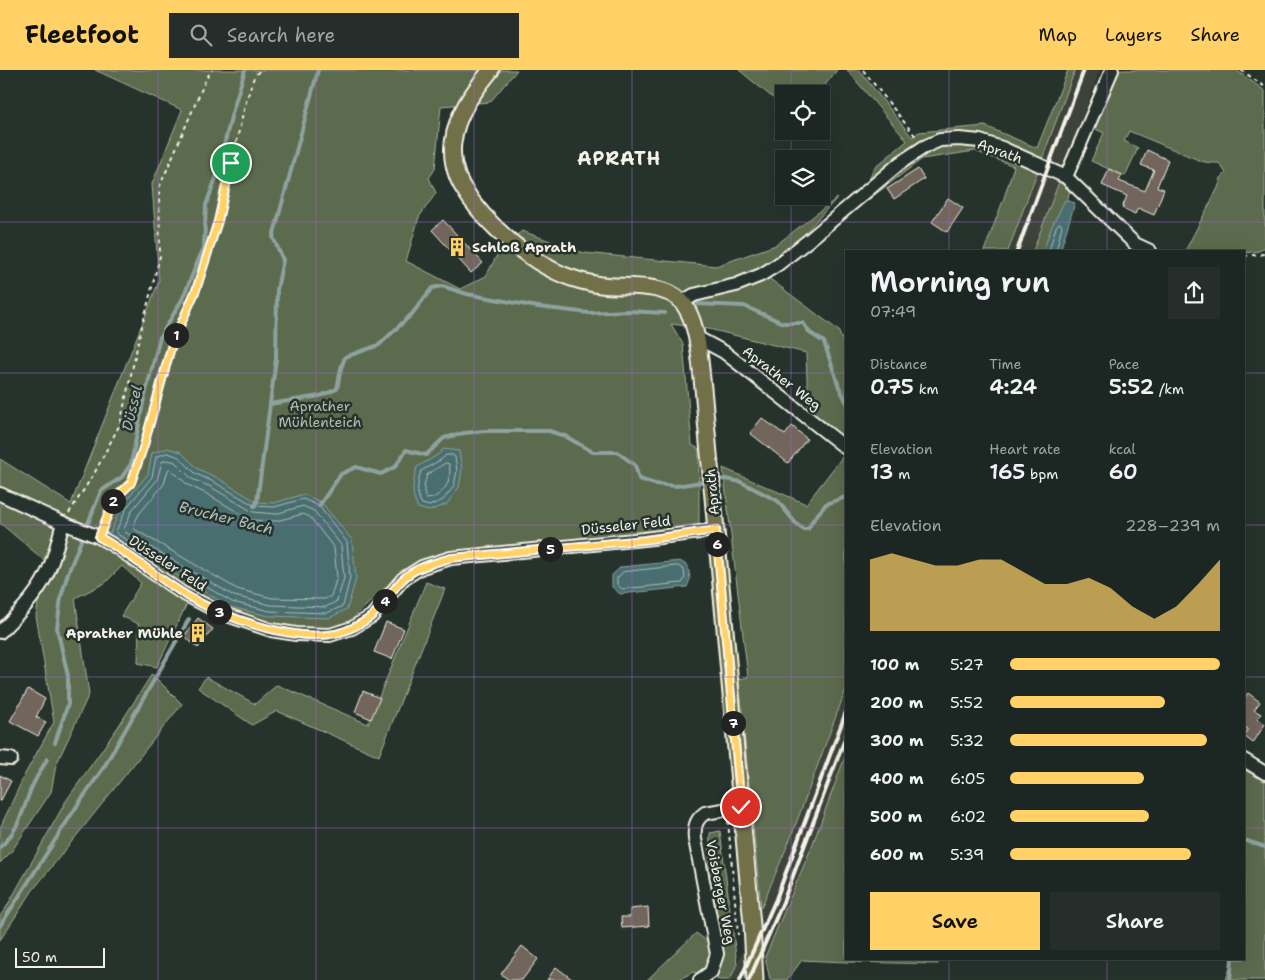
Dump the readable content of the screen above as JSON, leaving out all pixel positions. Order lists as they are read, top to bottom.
{
  "streets": {
    "main road": ["Aprath"],
    "street": ["Aprather Weg", "Düsseler Feld", "Voisberger Weg"]
  },
  "crossings": [
    ["Aprath", "Aprather Weg"],
    ["Aprath", "Düsseler Feld"],
    ["Aprath", "Voisberger Weg"]
  ],
  "districts": ["APRATH"],
  "water": ["Düssel", "Brucher Bach"],
  "parks": ["Aprather Mühlenteich"],
  "places": {
    "building": ["Schloß Aprath", "Aprather Mühle"]
  },
  "scale_bar": "50 m",
  "page": {
    "header": "Fleetfoot",
    "search": "Search here",
    "nav": ["Map", "Layers", "Share"],
    "heading": ["Morning run", "07:49"],
    "pins": [
      "1",
      "2",
      "6",
      "5",
      "4",
      "3",
      "7"
    ],
    "stats": [
      ["Distance", "0.75 km"],
      ["Time", "4:24"],
      ["Pace", "5:52 /km"],
      ["Elevation", "13 m"],
      ["Heart rate", "165 bpm"],
      ["kcal", "60"]
    ],
    "chart": ["Elevation", "228–239 m"],
    "list": [
      {
        "name": "100 m",
        "note": "5:27"
      },
      {
        "name": "200 m",
        "note": "5:52"
      },
      {
        "name": "300 m",
        "note": "5:32"
      },
      {
        "name": "400 m",
        "note": "6:05"
      },
      {
        "name": "500 m",
        "note": "6:02"
      },
      {
        "name": "600 m",
        "note": "5:39"
      }
    ],
    "buttons": ["Save", "Share"],
    "scale": "50 m"
  }
}
